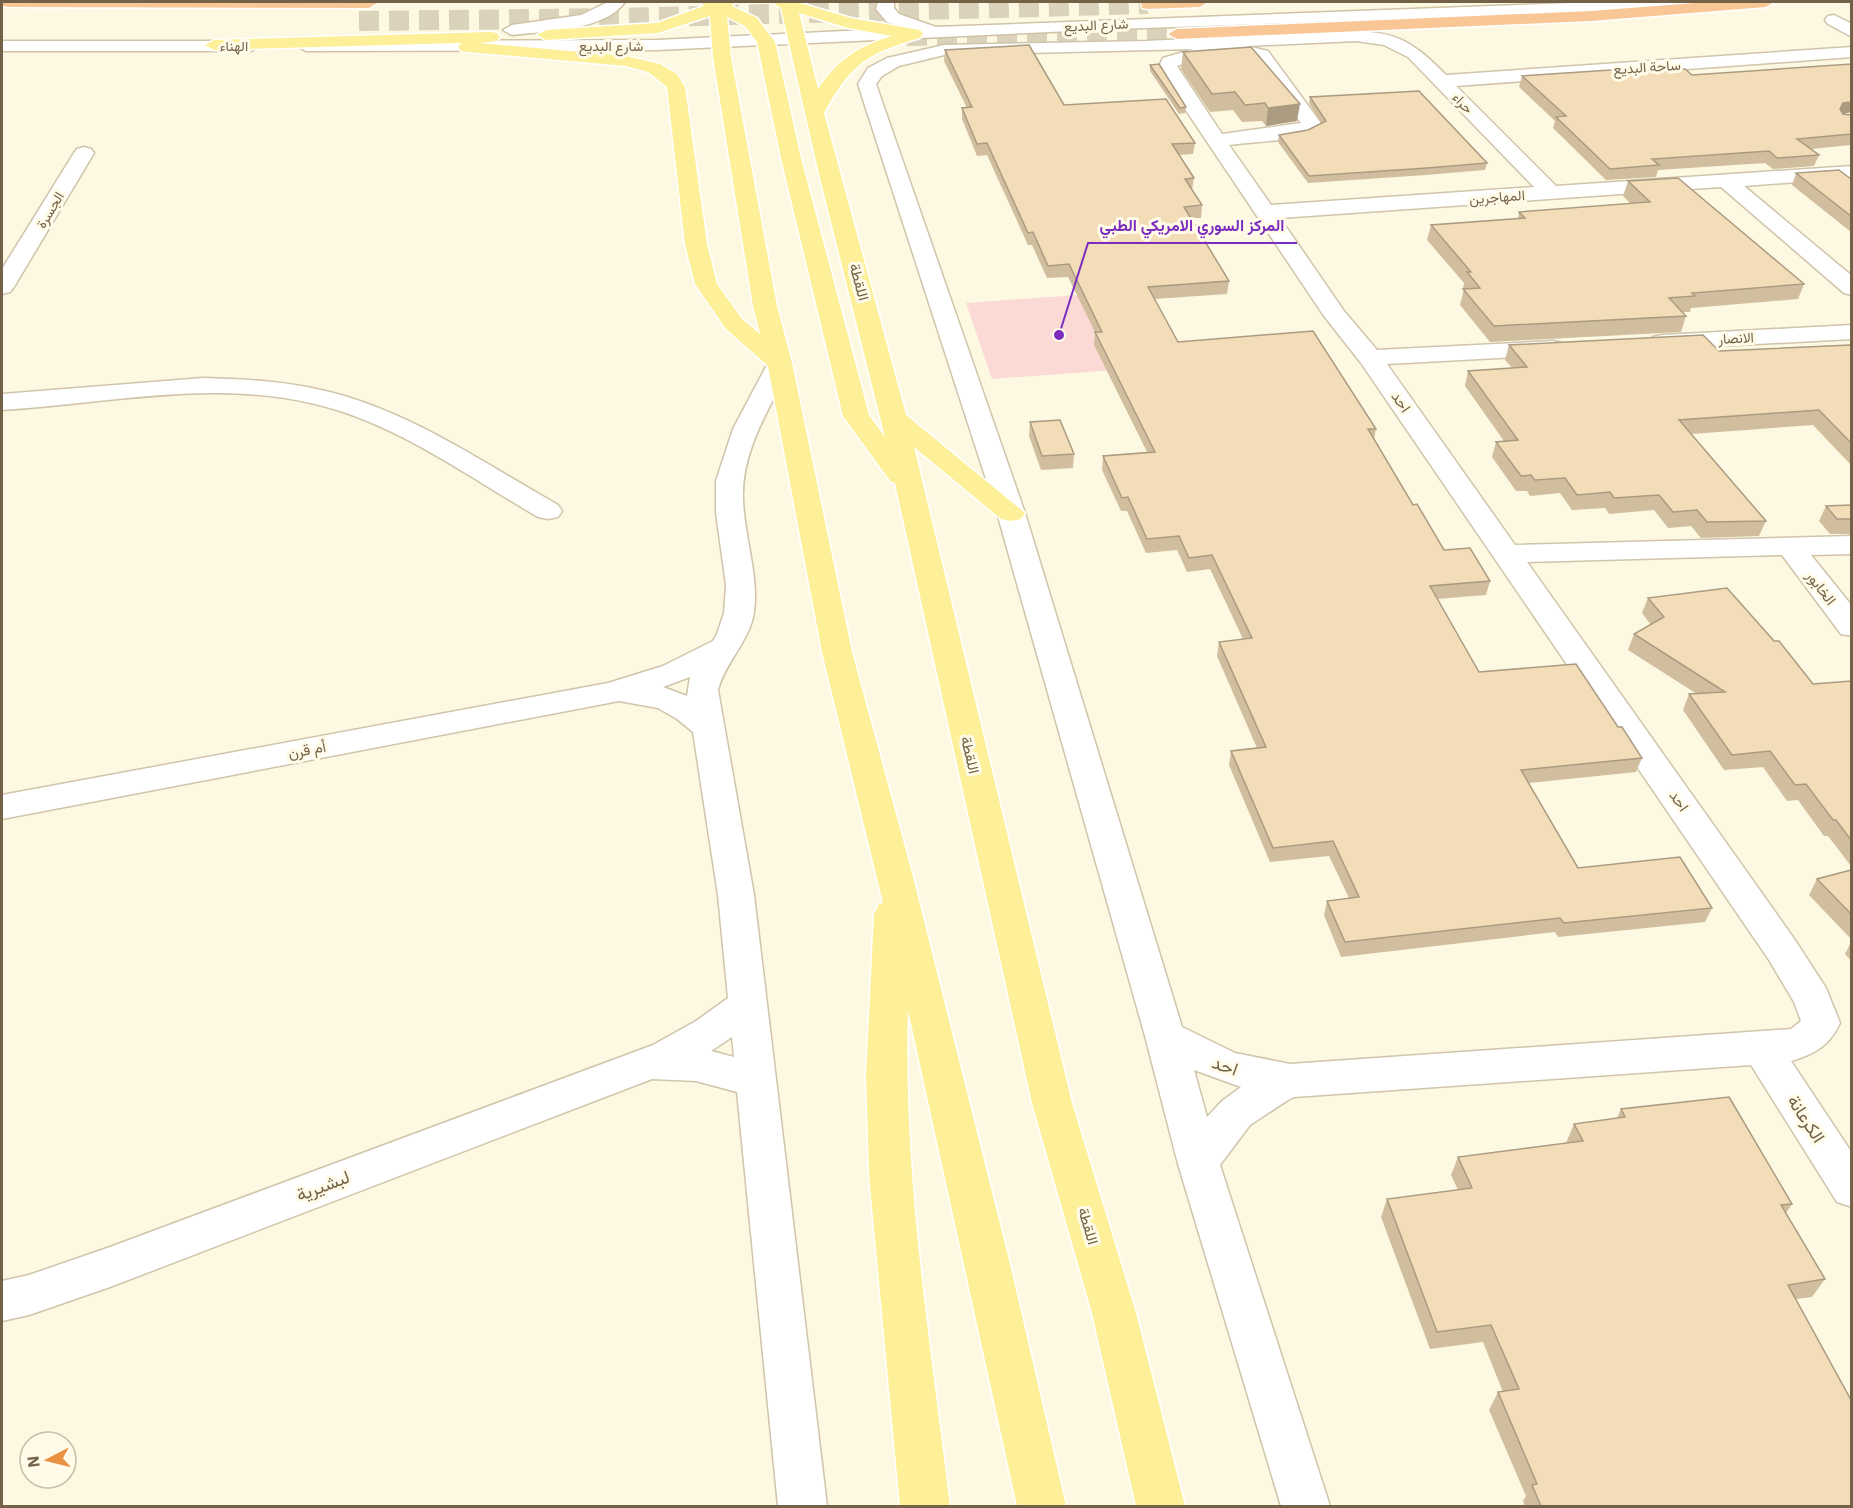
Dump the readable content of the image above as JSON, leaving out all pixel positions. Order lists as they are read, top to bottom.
{
  "streets": {
    "main road": ["اللقطة"],
    "street": [
      "شارع البديع",
      "الهناء",
      "ساحة البديع",
      "حراء",
      "المهاجرين",
      "الجسرة",
      "الانصار",
      "احد",
      "الخابور",
      "أم قرن",
      "الكرعانة",
      "لبشيرية"
    ]
  },
  "crossings": [
    ["شارع البديع", "الهناء"],
    ["شارع البديع", "حراء"],
    ["شارع البديع", "اللقطة"],
    ["ساحة البديع", "حراء"],
    ["حراء", "المهاجرين"],
    ["المهاجرين", "احد"],
    ["احد", "الكرعانة"]
  ],
  "places": ["المركز السوري الامريكي الطبي"],
  "north": "left"
}
